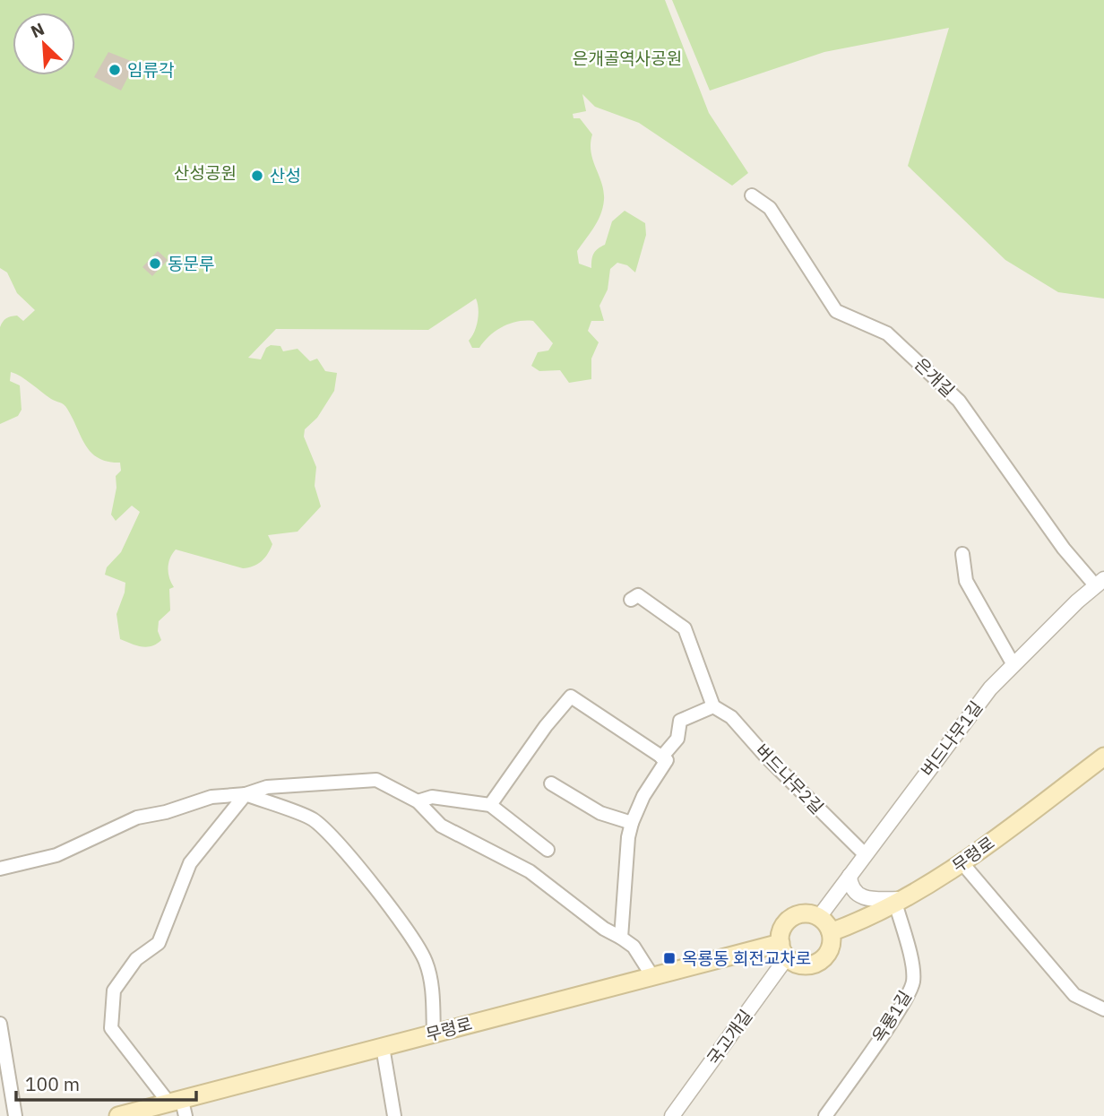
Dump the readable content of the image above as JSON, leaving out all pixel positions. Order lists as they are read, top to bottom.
{
  "streets": {
    "main road": ["무령로"],
    "street": [
      "은개길",
      "버드나무1길",
      "버드나무2길",
      "옥룡1길",
      "국고개길"
    ]
  },
  "crossings": [
    ["은개길", "버드나무1길"],
    ["버드나무1길", "버드나무2길"],
    ["버드나무1길", "무령로"],
    ["버드나무1길", "국고개길"],
    ["무령로", "옥룡1길"],
    ["무령로", "국고개길"]
  ],
  "parks": ["은개골역사공원", "산성공원"],
  "places": {
    "other": ["임류각", "산성", "동문루"],
    "transit": ["옥룡동 회전교차로"]
  },
  "scale_bar": "100 m",
  "north": "top left"
}
